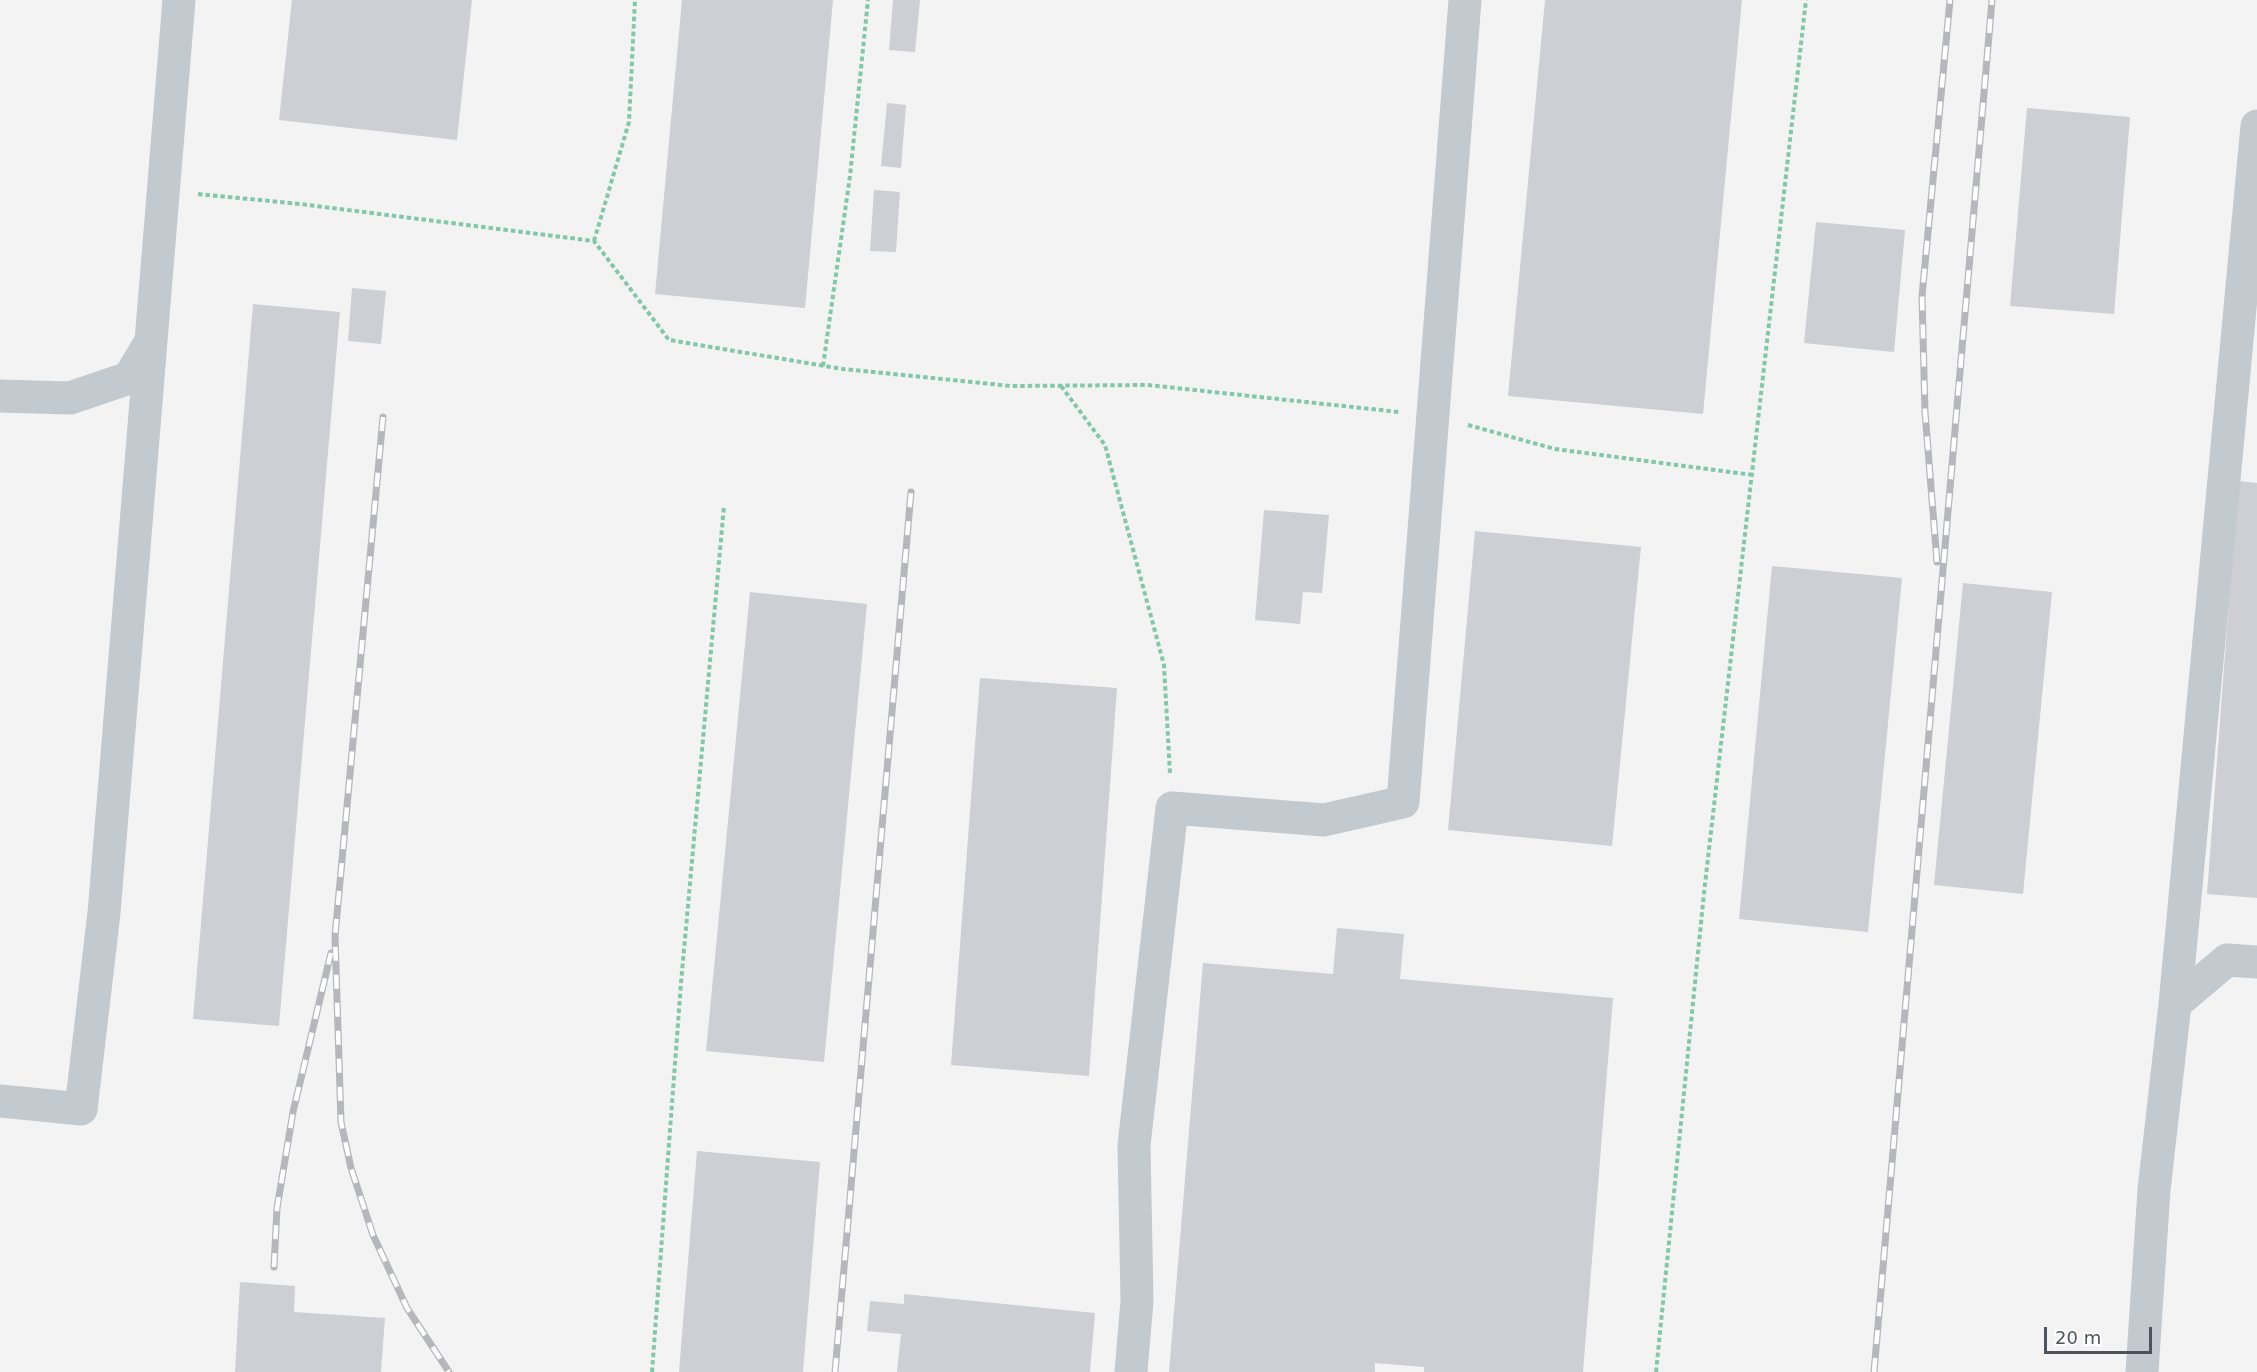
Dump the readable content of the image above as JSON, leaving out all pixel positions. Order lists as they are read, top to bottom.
{
  "scale_bar": "20 m"
}
